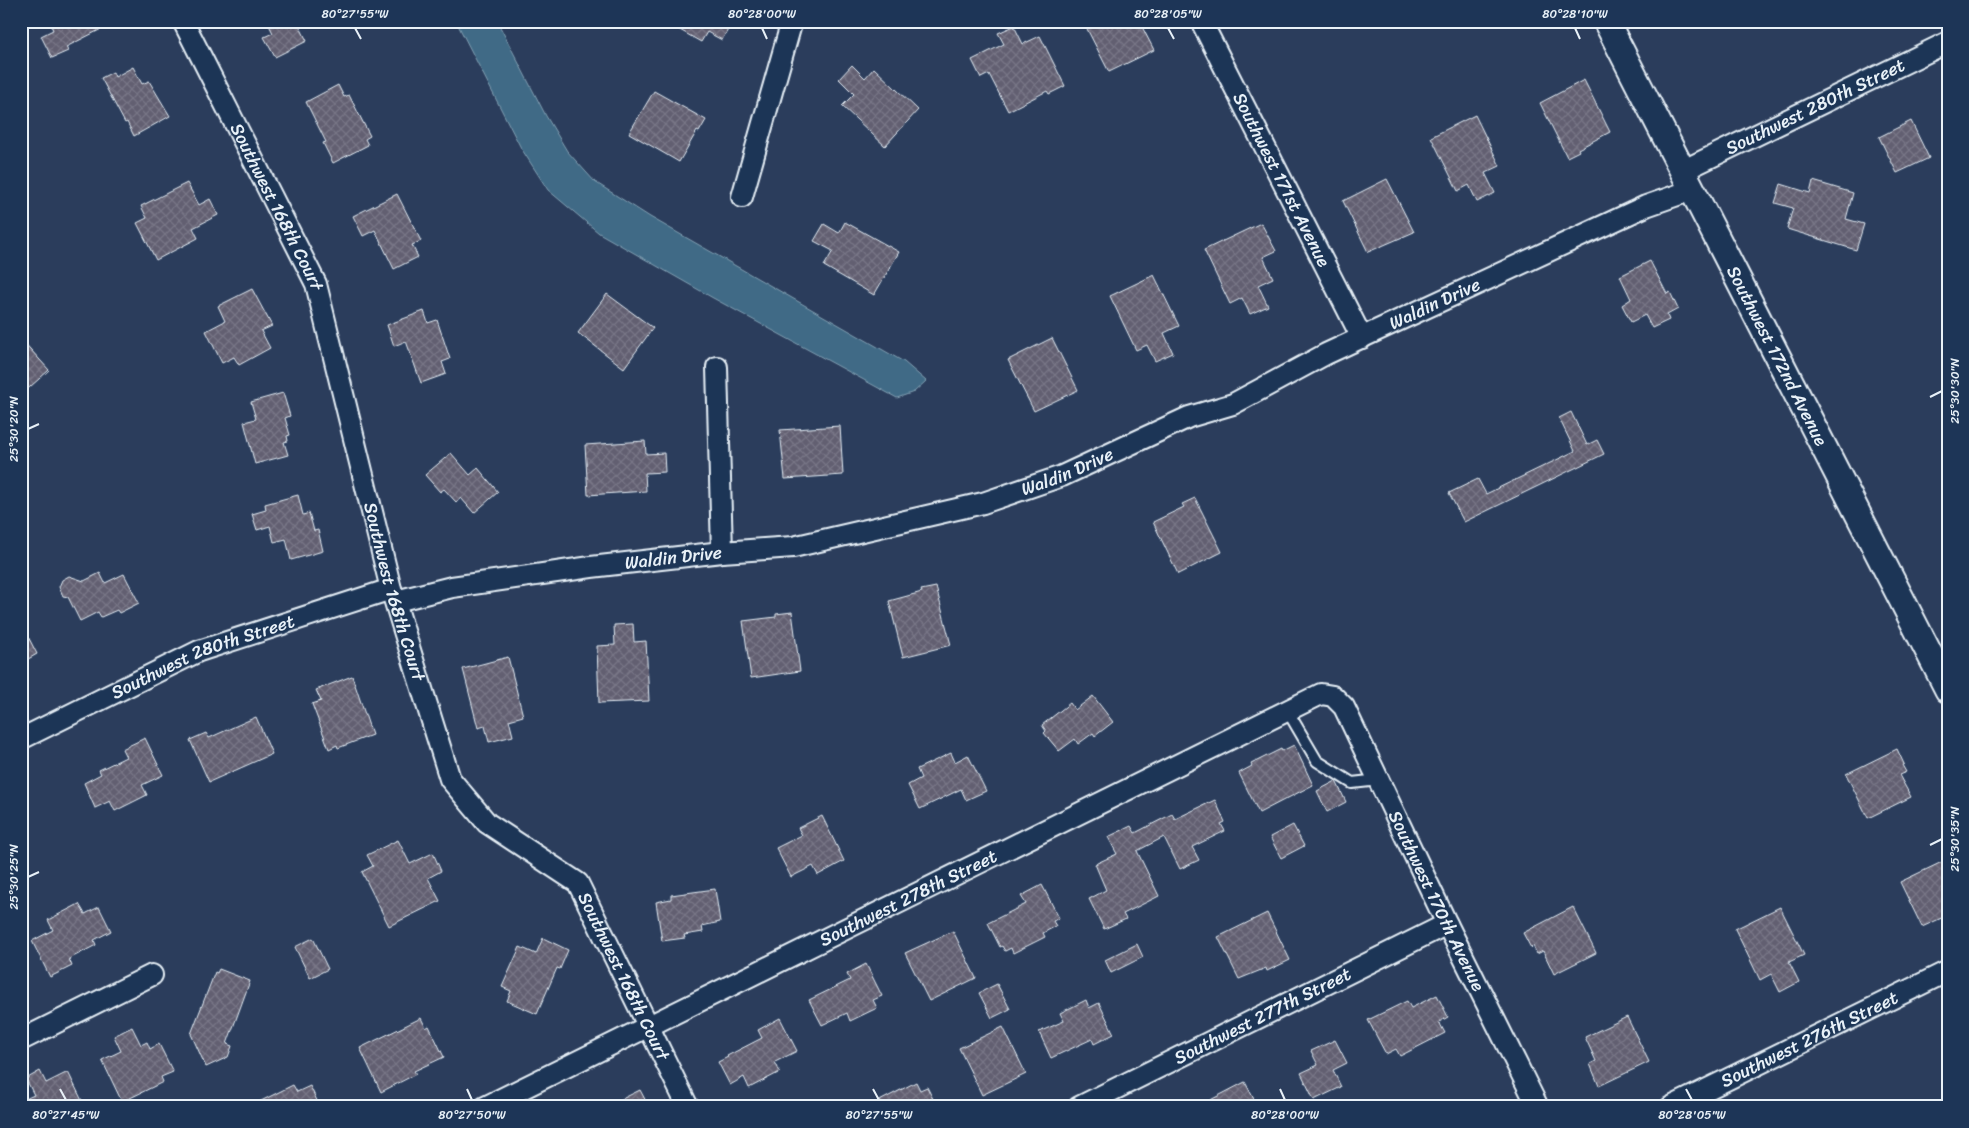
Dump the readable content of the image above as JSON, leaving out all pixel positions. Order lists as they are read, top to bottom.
{
  "streets": {
    "street": [
      "Southwest 280th Street",
      "Southwest 171st Avenue",
      "Southwest 168th Court",
      "Waldin Drive",
      "Southwest 172nd Avenue",
      "Southwest 278th Street",
      "Southwest 170th Avenue",
      "Southwest 277th Street",
      "Southwest 276th Street"
    ]
  },
  "crossings": [
    ["Southwest 280th Street", "Southwest 168th Court"],
    ["Southwest 280th Street", "Waldin Drive"],
    ["Southwest 280th Street", "Southwest 172nd Avenue"],
    ["Southwest 171st Avenue", "Waldin Drive"],
    ["Southwest 168th Court", "Waldin Drive"],
    ["Southwest 168th Court", "Southwest 278th Street"],
    ["Waldin Drive", "Southwest 172nd Avenue"],
    ["Southwest 278th Street", "Southwest 170th Avenue"],
    ["Southwest 170th Avenue", "Southwest 277th Street"]
  ],
  "coordinates": [
    "80°27'55\"W",
    "80°28'00\"W",
    "80°28'05\"W",
    "80°28'10\"W",
    "25°30'30\"N",
    "25°30'20\"N",
    "25°30'35\"N",
    "25°30'25\"N",
    "80°27'45\"W",
    "80°27'50\"W"
  ]
}
